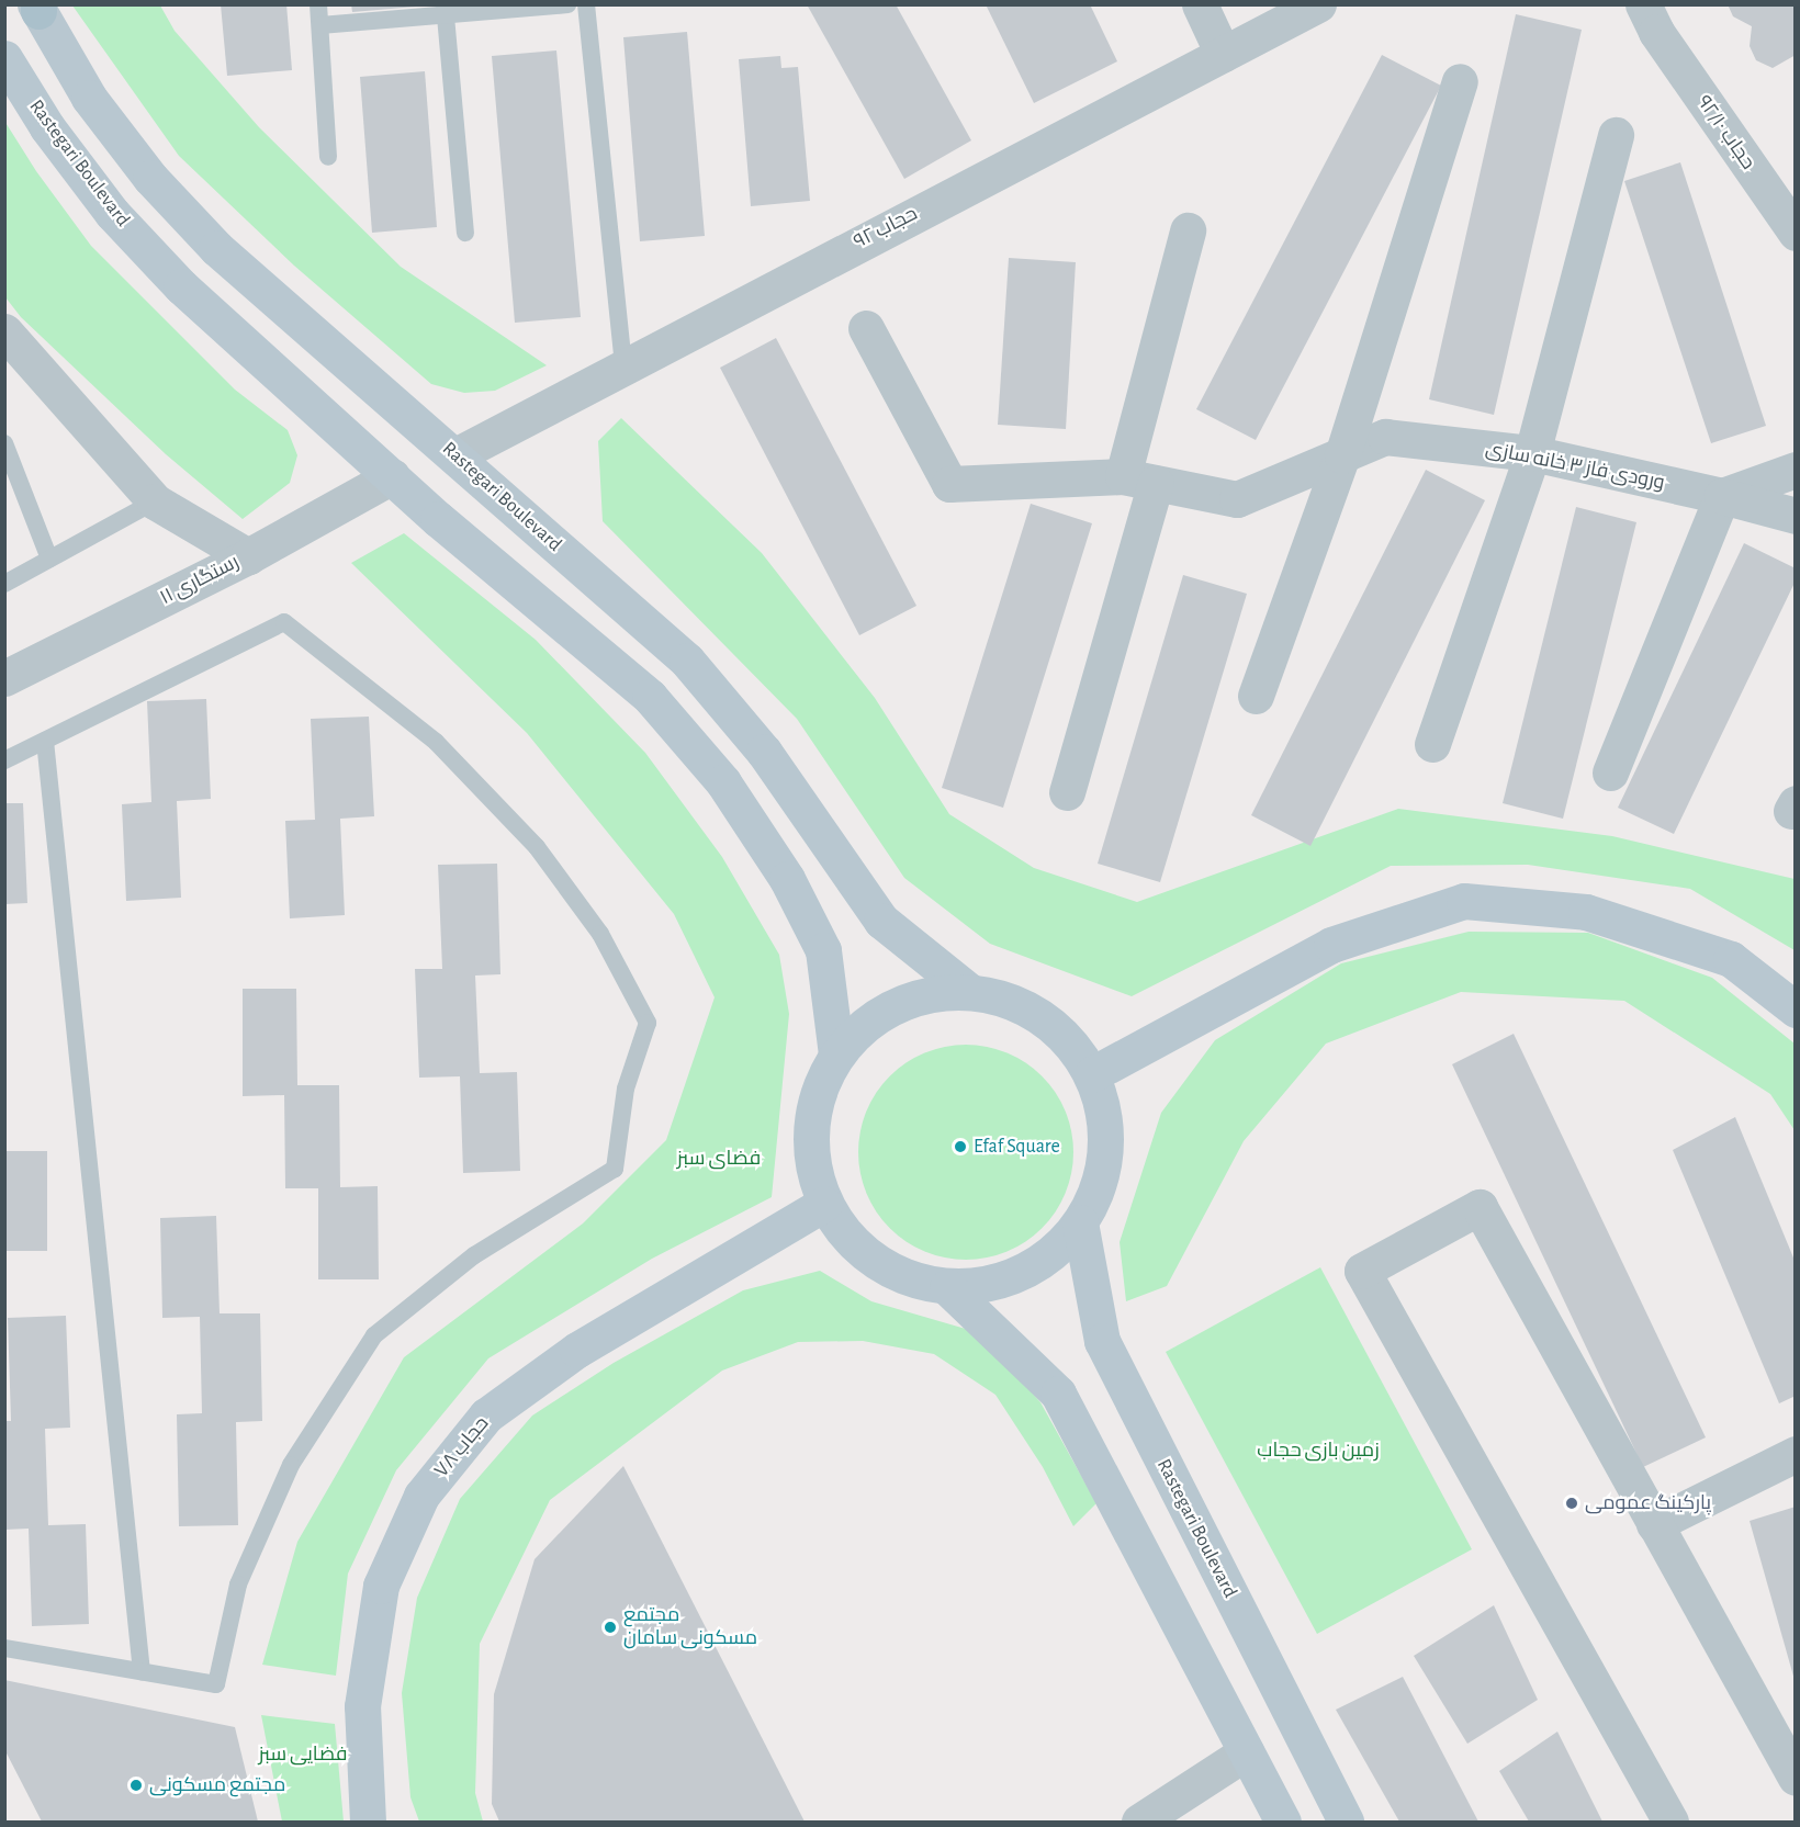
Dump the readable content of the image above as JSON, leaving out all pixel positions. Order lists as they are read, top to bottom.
{
  "streets": {
    "street": [
      "حجاب ۹۲/۱۰",
      "Rastegari Boulevard",
      "حجاب ۹۲",
      "ورودی فاز ۳ خانه سازی",
      "رستگاری ۱۱",
      "حجاب ۷۸"
    ]
  },
  "crossings": [
    ["Rastegari Boulevard", "حجاب ۹۲"],
    ["Rastegari Boulevard", "رستگاری ۱۱"]
  ],
  "parks": ["فضای سبز", "زمین بازی حجاب", "فضایی سبز"],
  "places": [
    "Efaf Square",
    "پارکینگ عمومی",
    "مجتمع مسکونی سامان",
    "مجتمع مسکونی"
  ]
}
